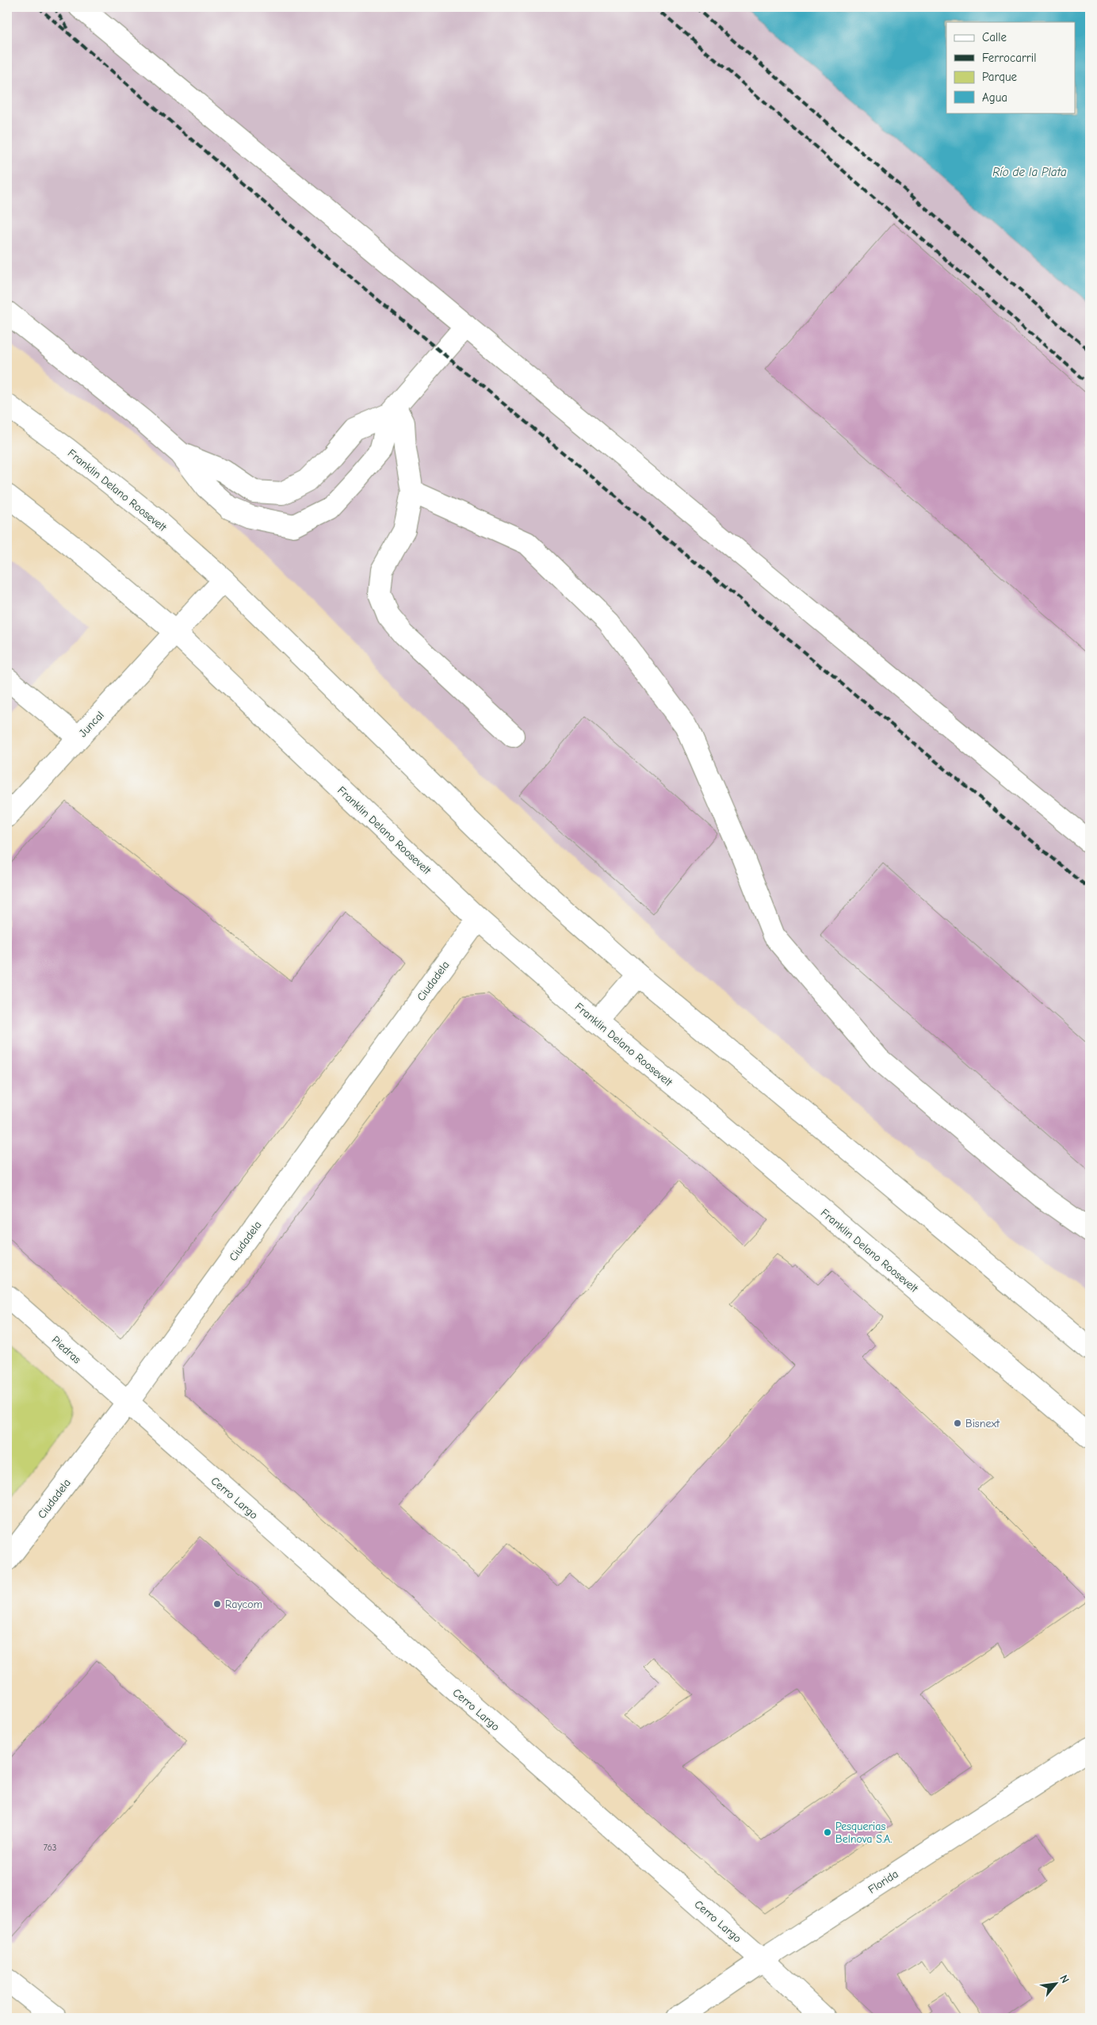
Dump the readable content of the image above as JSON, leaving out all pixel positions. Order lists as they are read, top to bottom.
{
  "streets": {
    "main road": [
      "Franklin Delano Roosevelt",
      "Juncal",
      "Ciudadela",
      "Piedras",
      "Cerro Largo",
      "Florida"
    ]
  },
  "crossings": [
    ["Franklin Delano Roosevelt", "Juncal"],
    ["Franklin Delano Roosevelt", "Ciudadela"],
    ["Ciudadela", "Piedras"],
    ["Ciudadela", "Cerro Largo"],
    ["Piedras", "Cerro Largo"],
    ["Cerro Largo", "Florida"]
  ],
  "water": ["Río de la Plata"],
  "places": ["Bisnext", "Raycom", "Pesquerias Belnova S.A."],
  "house_numbers": ["763"],
  "legend": [
    "Calle",
    "Ferrocarril",
    "Parque",
    "Agua"
  ],
  "north": "top right"
}
